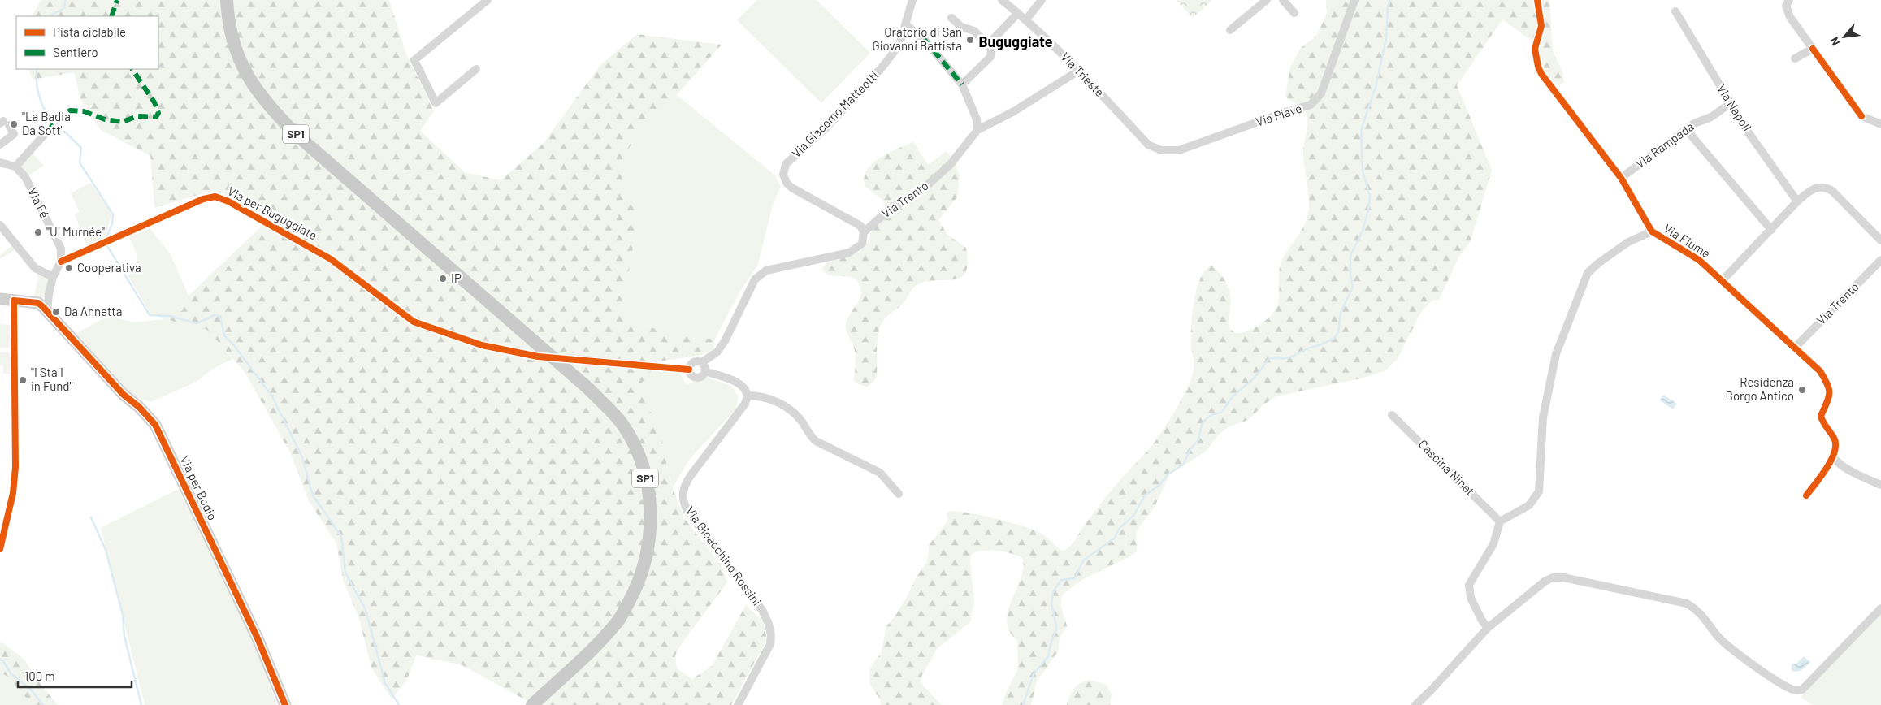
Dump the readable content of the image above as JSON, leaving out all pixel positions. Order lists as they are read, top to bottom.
{
  "streets": {
    "main road": ["SP1"],
    "street": [
      "Via Trieste",
      "Via Napoli",
      "Via Giacomo Matteotti",
      "Via Piave",
      "Via Rampada",
      "Via Trento",
      "Via Fé",
      "Via per Buguggiate",
      "Via Fiume",
      "Cascina Ninet",
      "Via per Bodio",
      "Via Gioacchino Rossini"
    ]
  },
  "crossings": [
    ["Via Trieste", "Via Piave"],
    ["Via Trieste", "Via Trento"],
    ["Via Napoli", "Via Rampada"],
    ["Via Giacomo Matteotti", "Via Trento"],
    ["Via Rampada", "Via Fiume"],
    ["Via Trento", "Via Fiume"],
    ["Via Fé", "Via per Buguggiate"]
  ],
  "districts": ["Buguggiate"],
  "places": [
    "Oratorio di San Giovanni Battista",
    "\"La Badia Da Sott\"",
    "\"Ul Murnée\"",
    "Cooperativa",
    "IP",
    "Da Annetta",
    "\"I Stall in Fund\"",
    "Residenza Borgo Antico"
  ],
  "legend": ["Pista ciclabile", "Sentiero"],
  "scale_bar": "100 m",
  "north": "bottom left"
}
